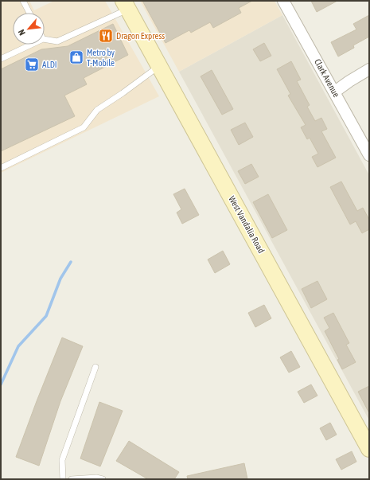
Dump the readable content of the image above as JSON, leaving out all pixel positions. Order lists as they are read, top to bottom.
{
  "streets": {
    "main road": ["West Vandalia Road"],
    "street": ["Clark Avenue"]
  },
  "places": {
    "restaurant": ["Dragon Express"],
    "shop": ["Metro by T-Mobile"],
    "supermarket": ["ALDI"]
  },
  "north": "bottom left"
}
